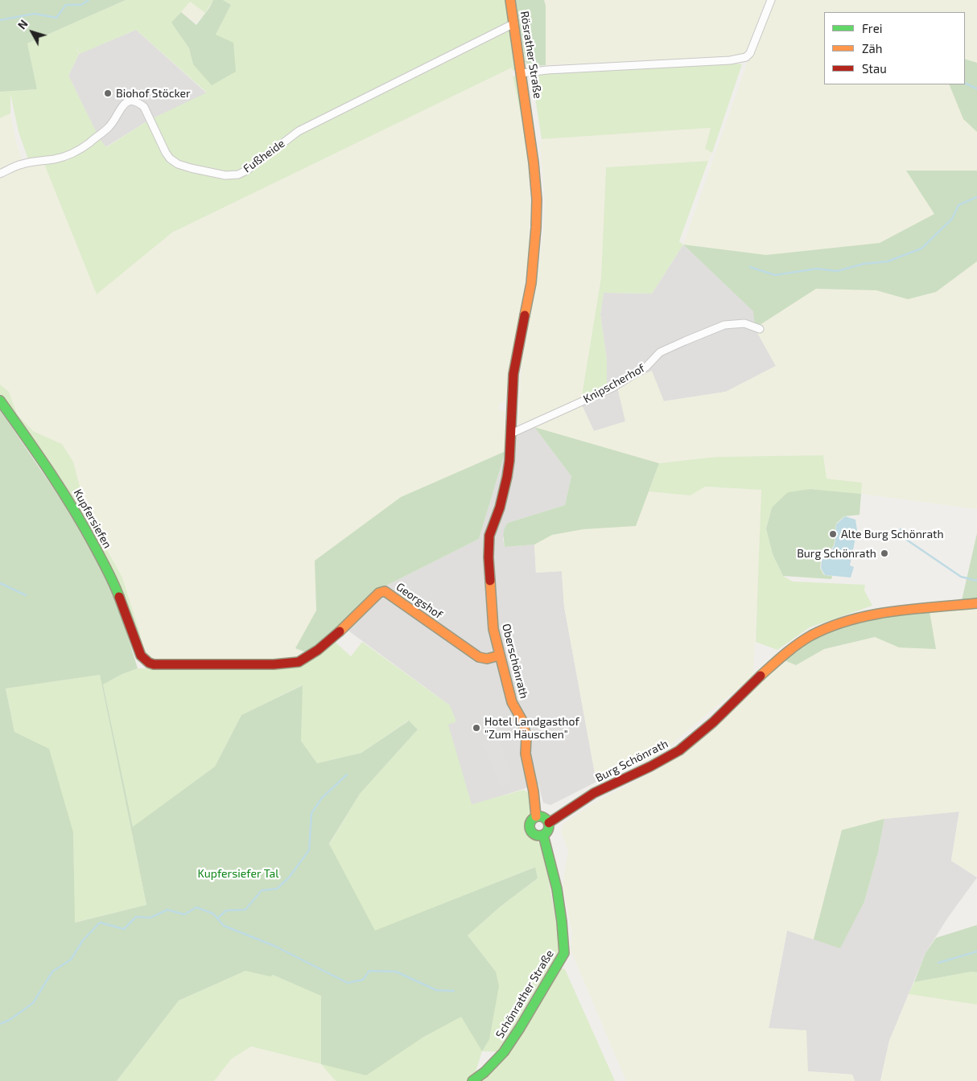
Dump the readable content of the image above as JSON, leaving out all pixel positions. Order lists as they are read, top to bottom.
{
  "streets": {
    "street": [
      "Rösrather Straße",
      "Fußheide",
      "Knipscherhof",
      "Kupfersiefen",
      "Georgshof",
      "Oberschönrath",
      "Burg Schönrath",
      "Schönrather Straße"
    ]
  },
  "crossings": [
    ["Rösrather Straße", "Fußheide"],
    ["Rösrather Straße", "Knipscherhof"],
    ["Rösrather Straße", "Oberschönrath"],
    ["Knipscherhof", "Oberschönrath"],
    ["Kupfersiefen", "Georgshof"],
    ["Georgshof", "Oberschönrath"],
    ["Oberschönrath", "Burg Schönrath"],
    ["Oberschönrath", "Schönrather Straße"],
    ["Burg Schönrath", "Schönrather Straße"]
  ],
  "parks": ["Kupfersiefer Tal"],
  "places": [
    "Biohof Stöcker",
    "Alte Burg Schönrath",
    "Burg Schönrath",
    "Hotel Landgasthof \"Zum Häuschen\""
  ],
  "legend": ["Frei", "Zäh", "Stau"],
  "north": "top left"
}
